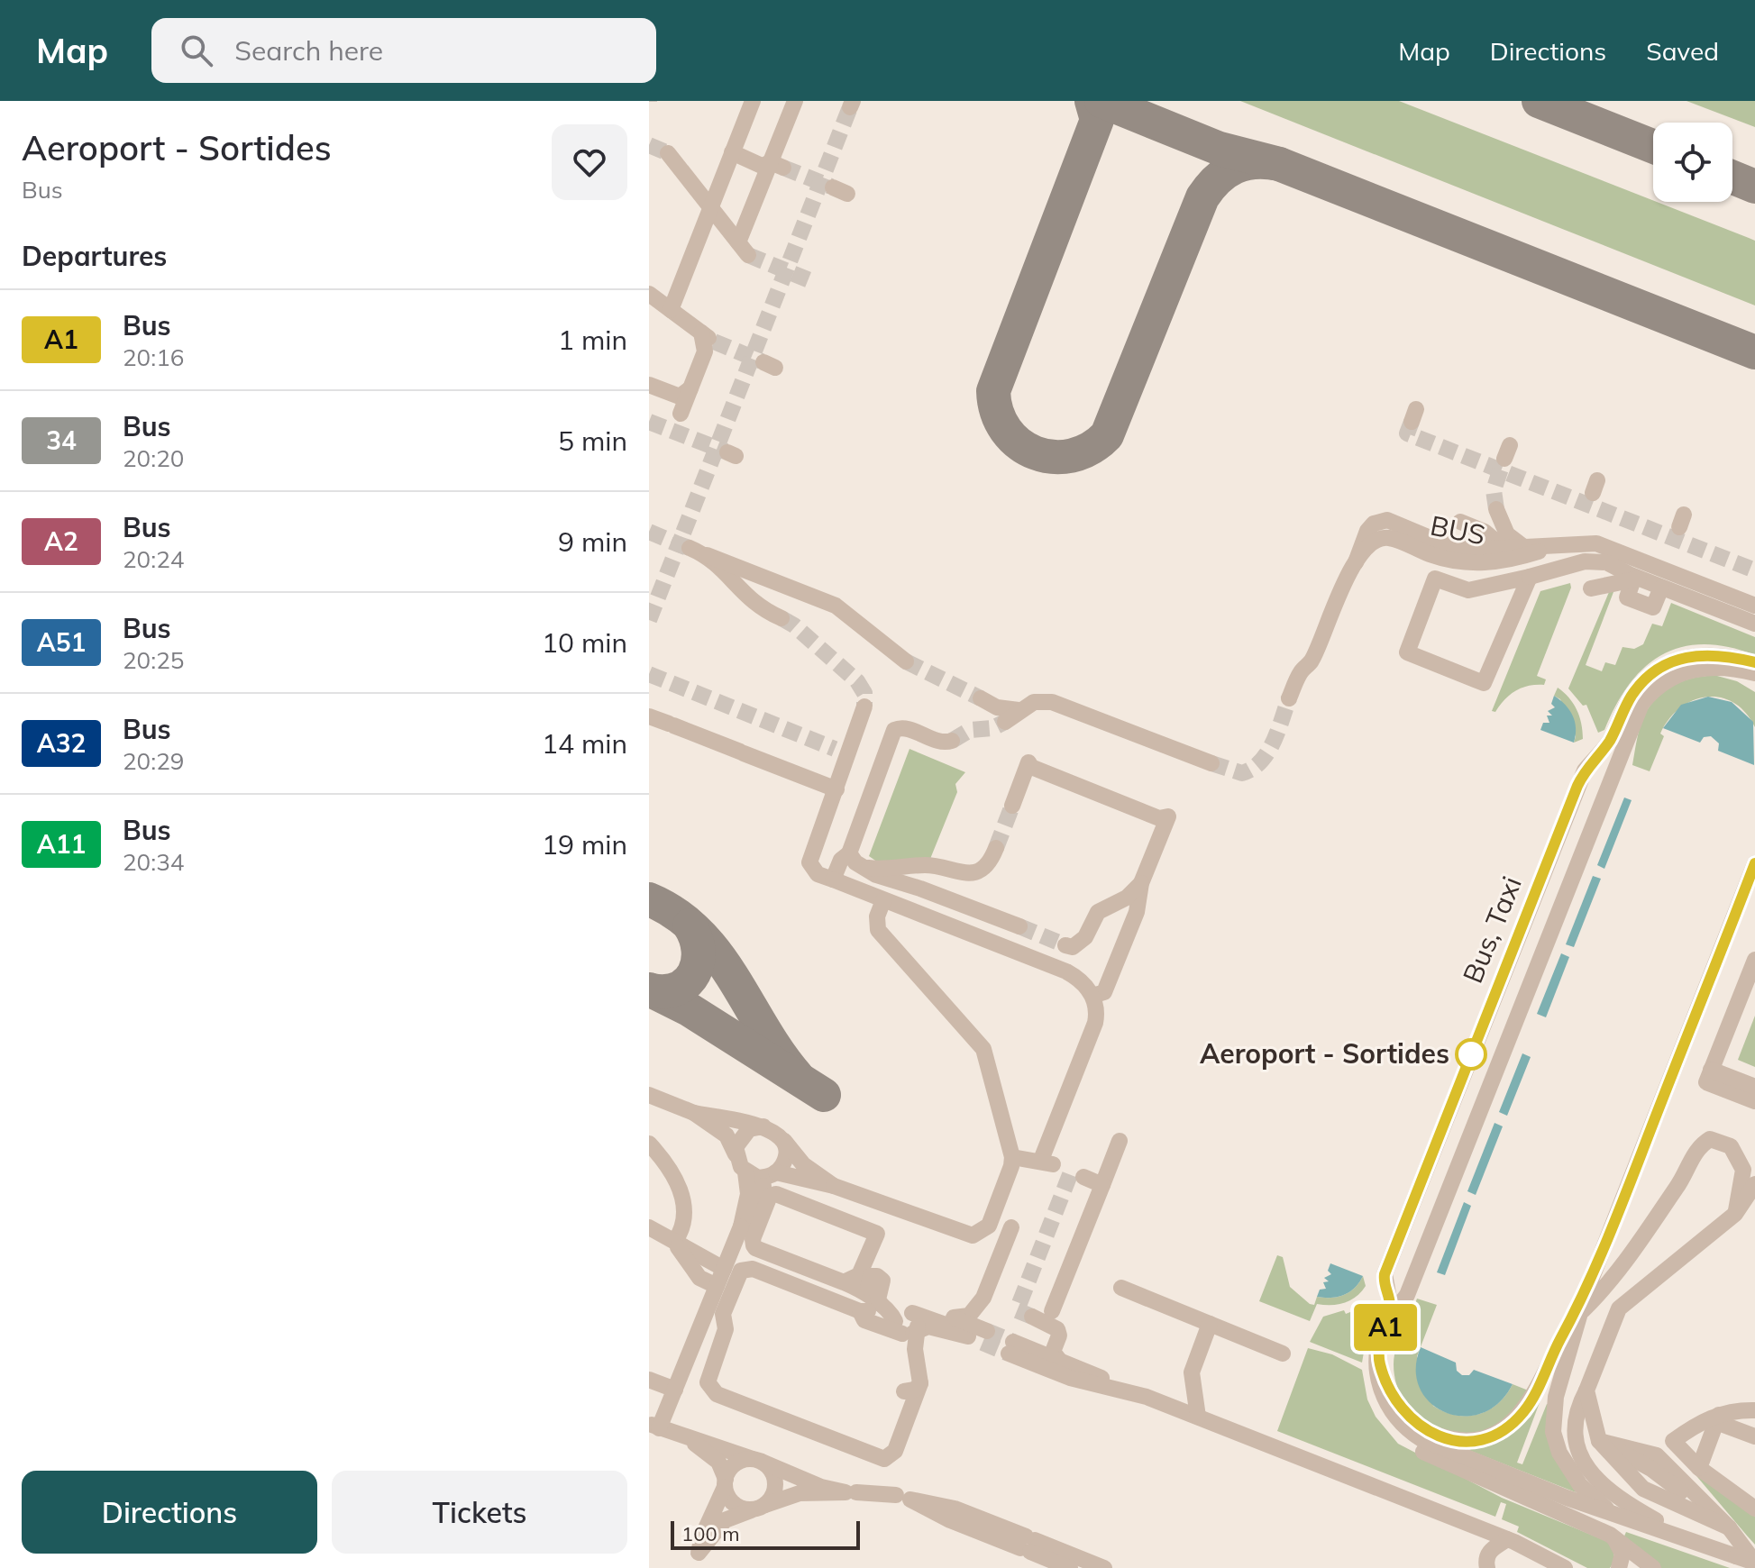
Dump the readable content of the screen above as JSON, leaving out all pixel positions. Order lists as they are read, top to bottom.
{
  "streets": {
    "street": ["BUS", "Bus, Taxi"]
  },
  "places": ["Aeroport - Sortides"],
  "lines": ["bus line A1"],
  "scale_bar": "100 m",
  "page": {
    "header": "Map",
    "search": "Search here",
    "nav": ["Map", "Directions", "Saved"],
    "heading": [
      ["Aeroport - Sortides", "Bus"],
      "Departures"
    ],
    "on_map": "A1",
    "list": [
      {
        "mark": "A1",
        "name": "Bus",
        "note": "20:16",
        "value": "1 min"
      },
      {
        "mark": "34",
        "name": "Bus",
        "note": "20:20",
        "value": "5 min"
      },
      {
        "mark": "A2",
        "name": "Bus",
        "note": "20:24",
        "value": "9 min"
      },
      {
        "mark": "A51",
        "name": "Bus",
        "note": "20:25",
        "value": "10 min"
      },
      {
        "mark": "A32",
        "name": "Bus",
        "note": "20:29",
        "value": "14 min"
      },
      {
        "mark": "A11",
        "name": "Bus",
        "note": "20:34",
        "value": "19 min"
      }
    ],
    "buttons": ["Directions", "Tickets"],
    "scale": "100 m"
  }
}
